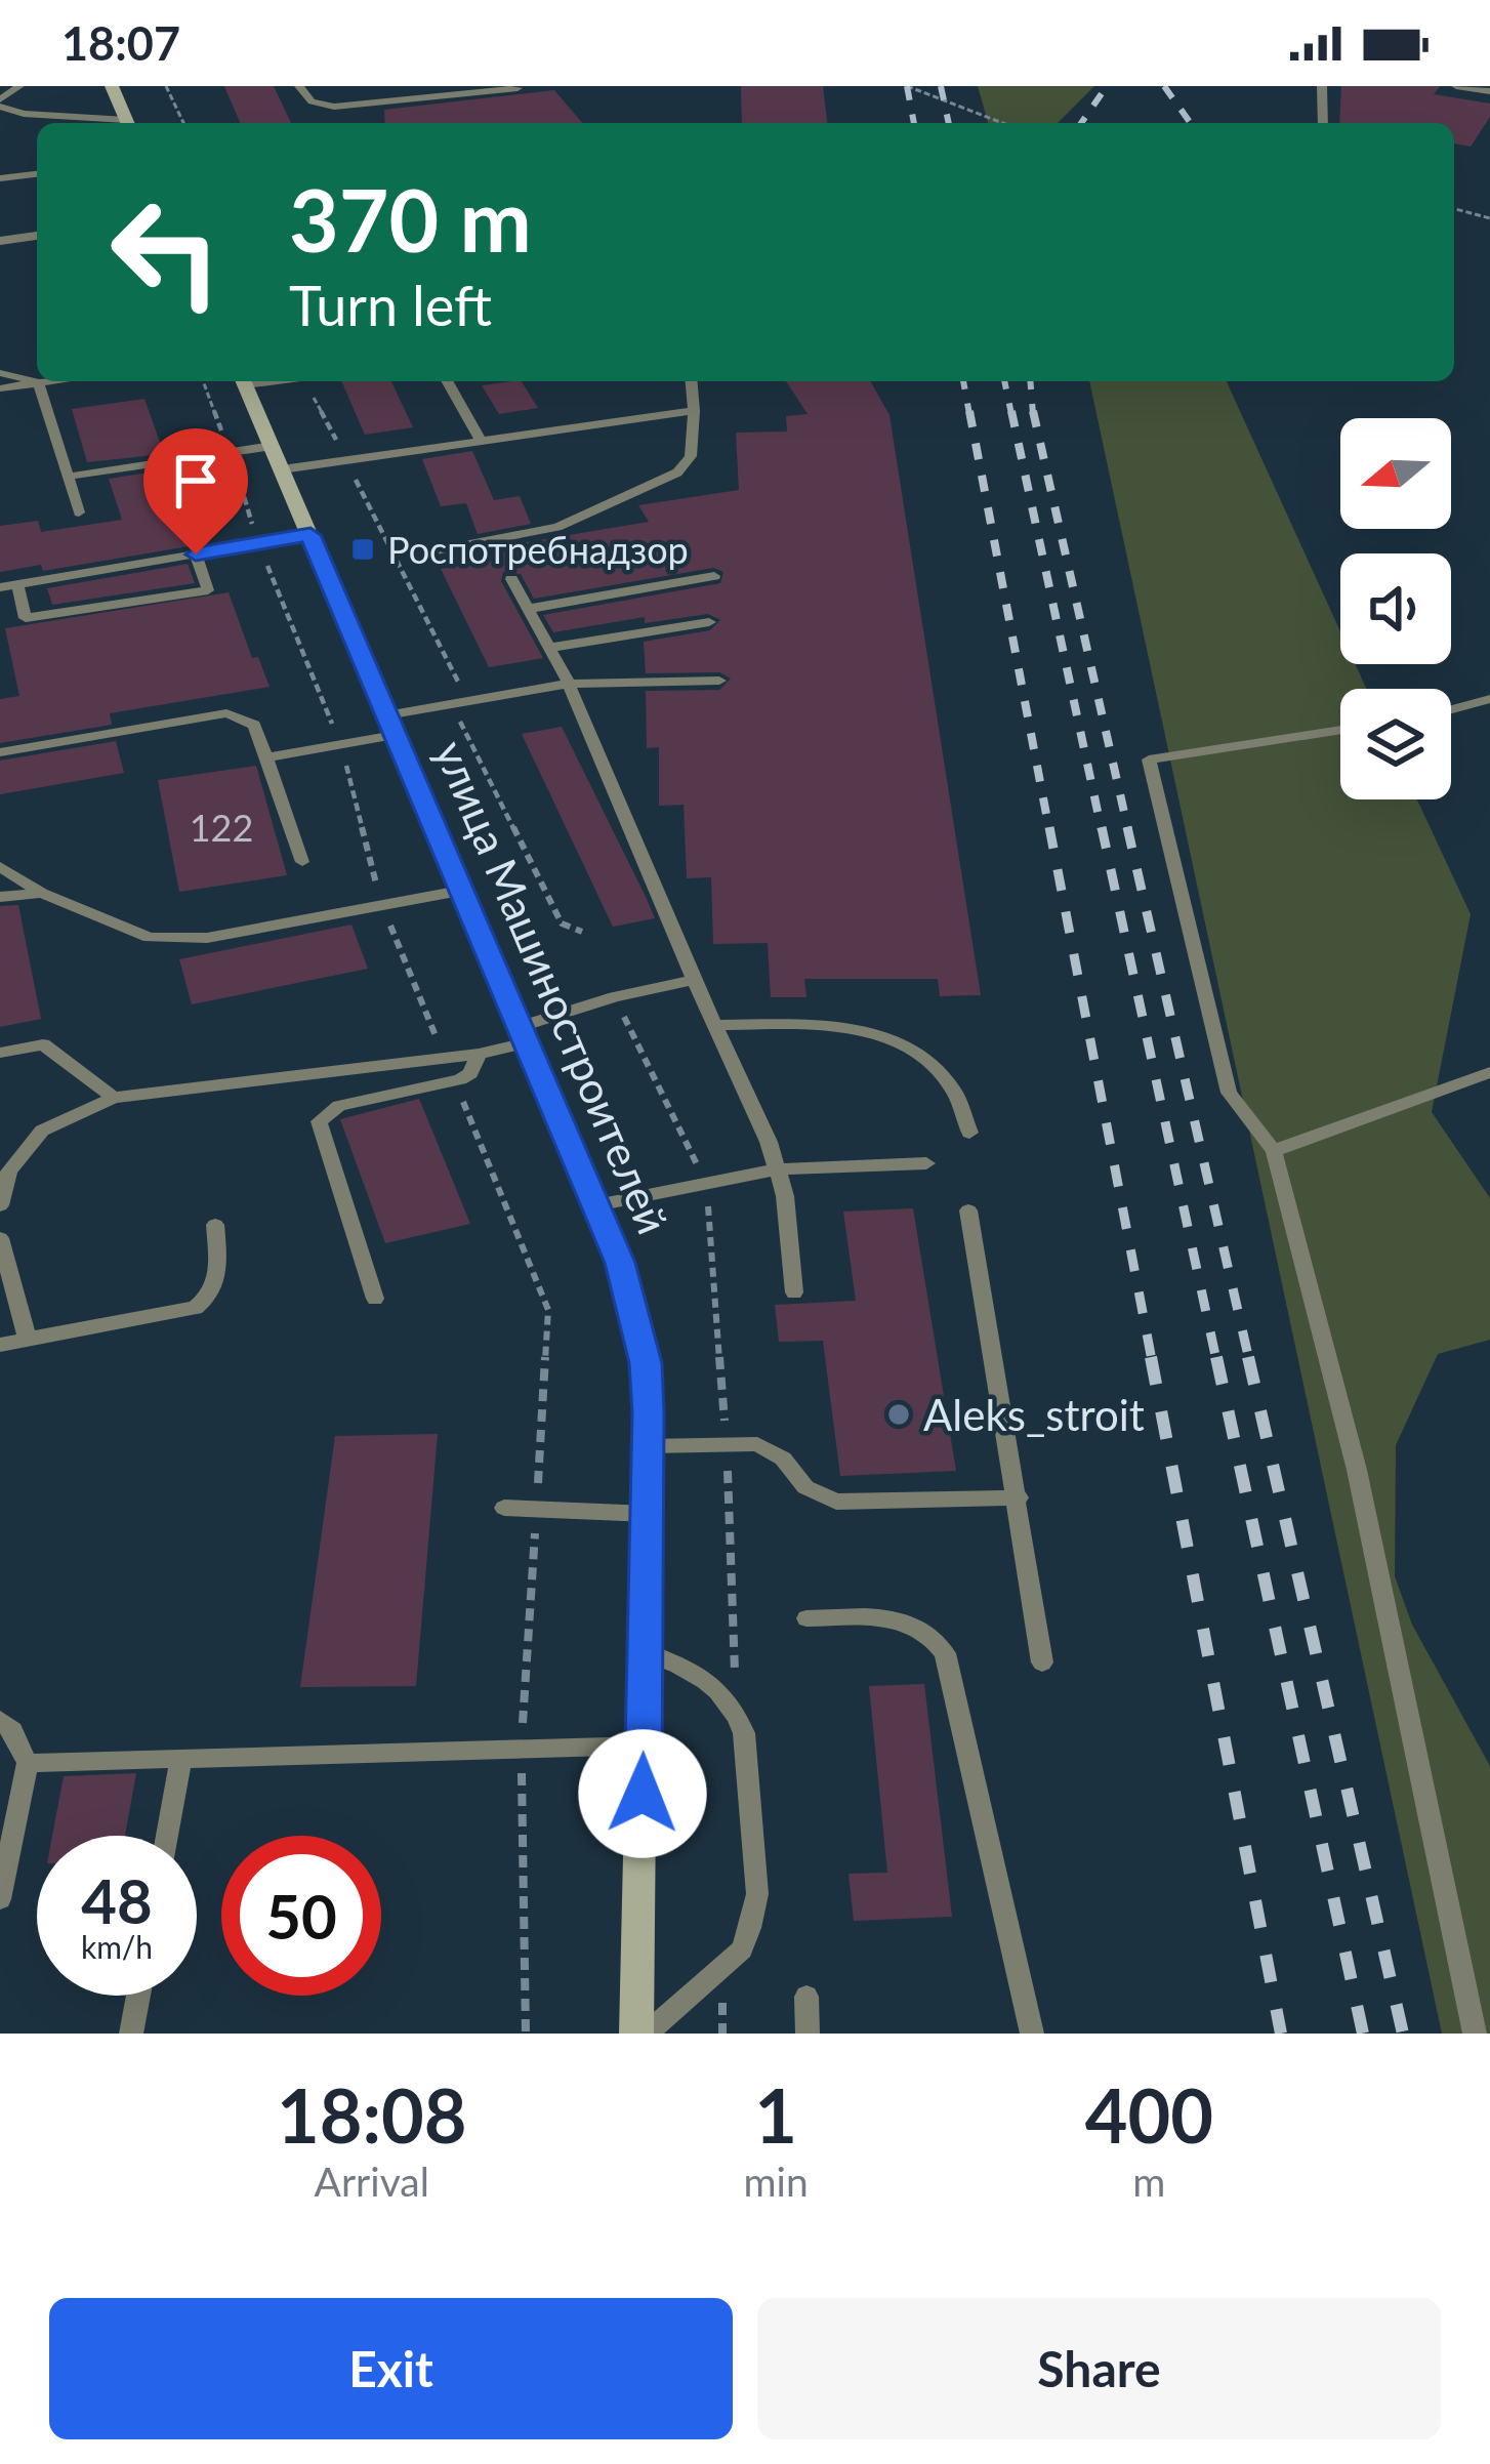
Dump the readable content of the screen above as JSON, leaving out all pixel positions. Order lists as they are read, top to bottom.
{
  "streets": {
    "main road": ["улица Машиностроителей"]
  },
  "places": {
    "transit": ["Роспотребнадзор"],
    "other": ["Aleks_stroit"]
  },
  "house_numbers": ["122"],
  "north": "left",
  "page": {
    "status": "18:07",
    "turn": ["370 m", "Turn left"],
    "speed": "48 km/h",
    "limit": "50",
    "eta": [
      "18:08",
      "Arrival",
      "1",
      "min",
      "400",
      "m"
    ],
    "buttons": ["Exit", "Share"]
  }
}
